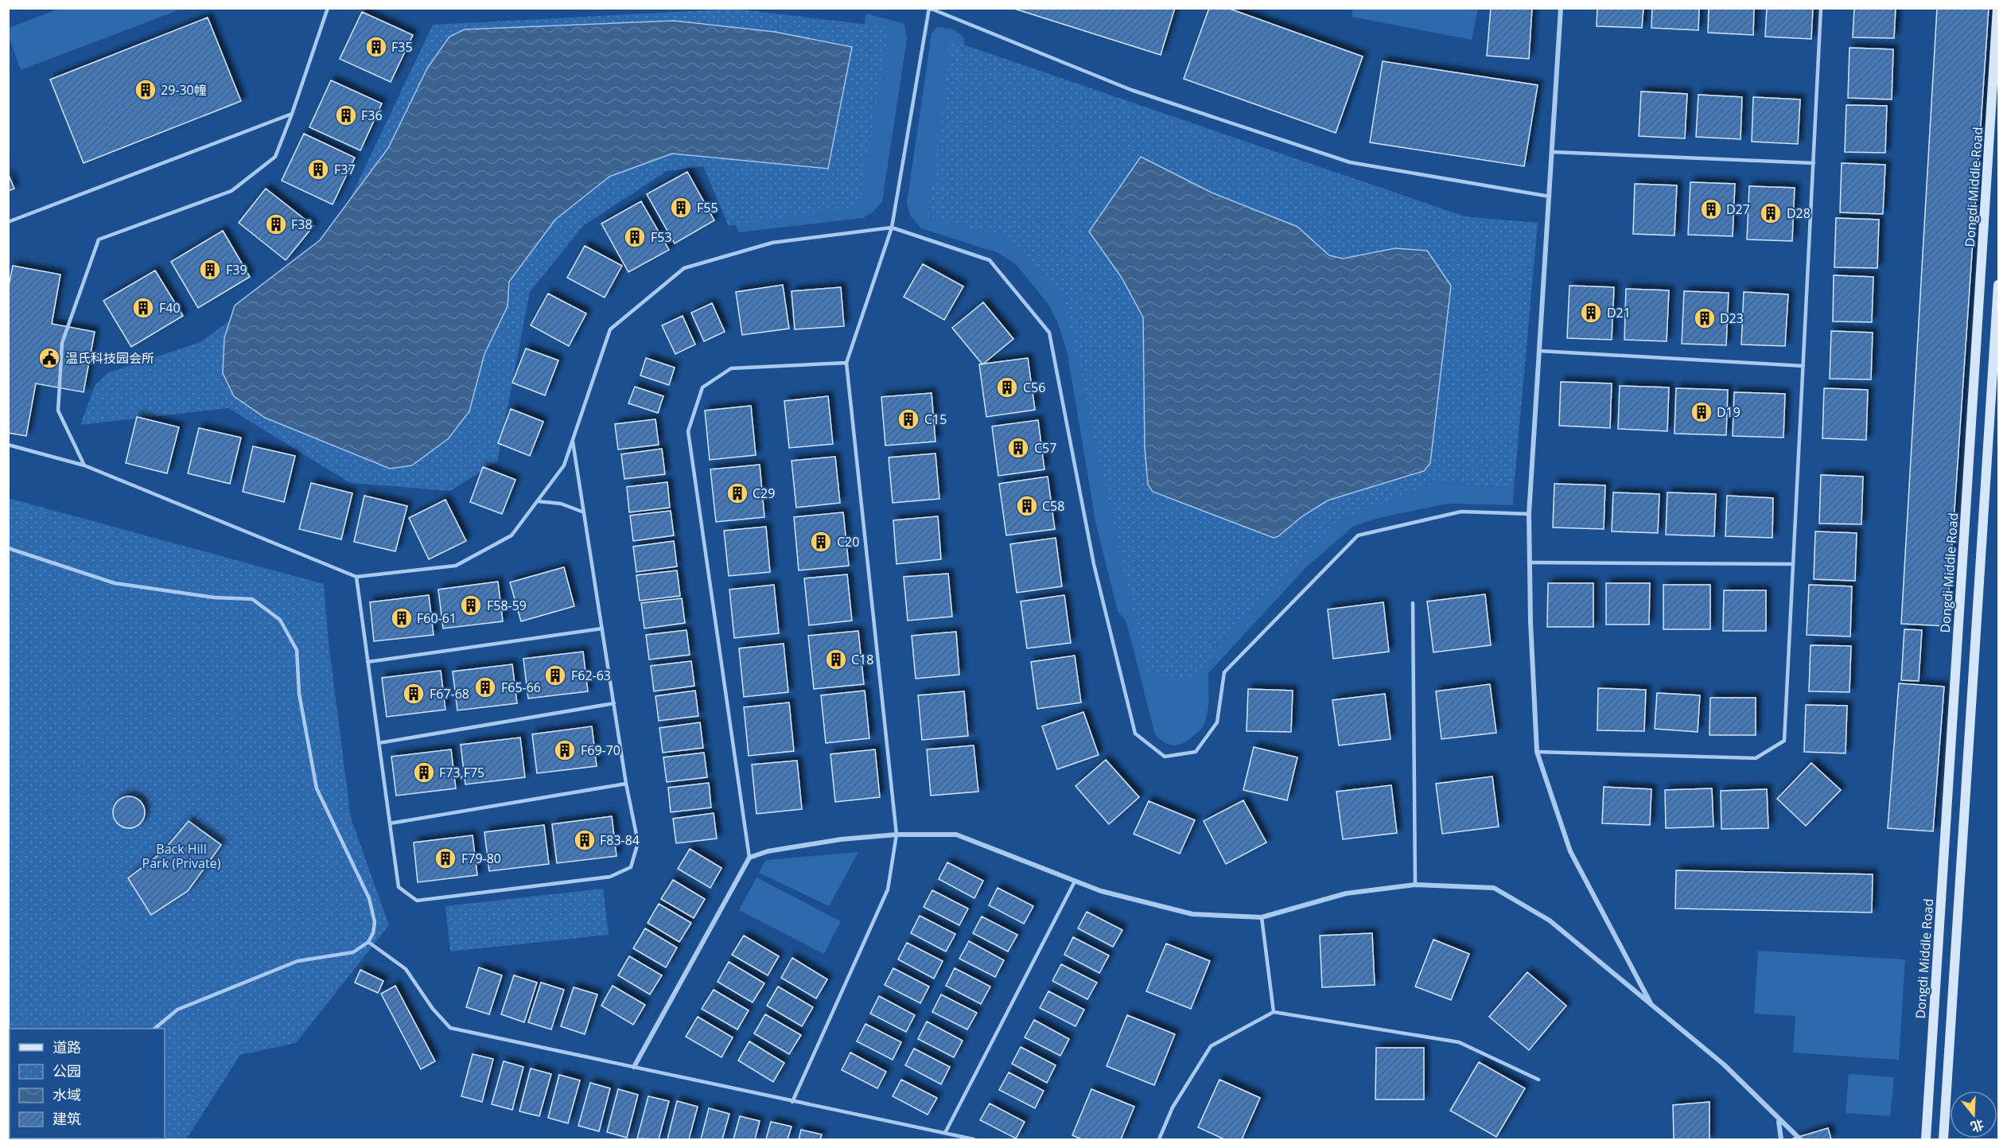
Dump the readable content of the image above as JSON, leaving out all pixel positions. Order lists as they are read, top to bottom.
{
  "streets": {
    "main road": ["Dongdi Middle Road"]
  },
  "parks": ["Back Hill Park (Private)"],
  "places": {
    "building": [
      "F35",
      "29-30幢",
      "F36",
      "F37",
      "F55",
      "D27",
      "D28",
      "F38",
      "F53",
      "F39",
      "F40",
      "D21",
      "D23",
      "C56",
      "D19",
      "C15",
      "C57",
      "C29",
      "C58",
      "C20",
      "F58-59",
      "F60-61",
      "C18",
      "F62-63",
      "F65-66",
      "F67-68",
      "F69-70",
      "F73,F75",
      "F83-84",
      "F79-80"
    ],
    "public building": ["温氏科技园会所"]
  },
  "legend": [
    "道路",
    "公园",
    "水域",
    "建筑"
  ],
  "north": "bottom"
}
